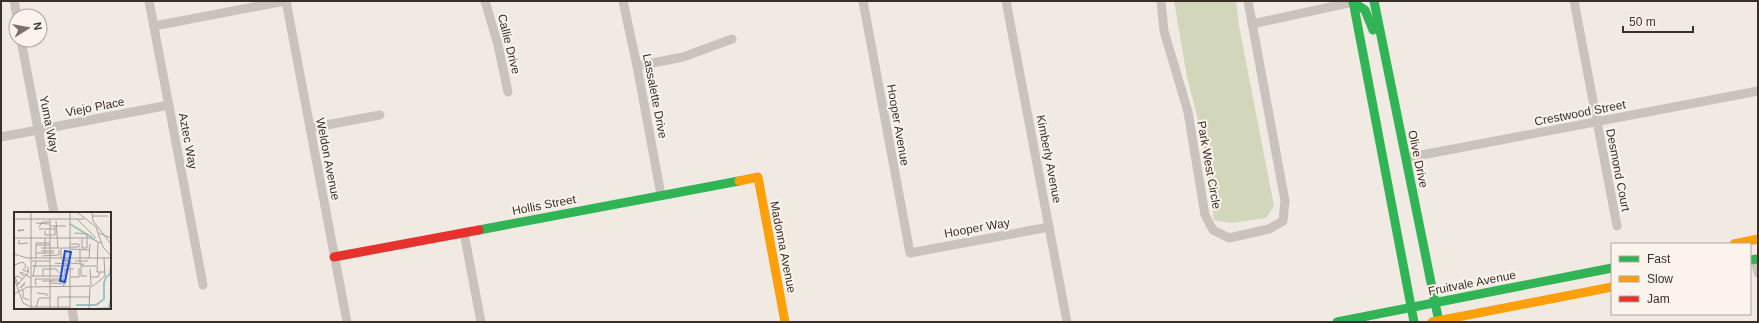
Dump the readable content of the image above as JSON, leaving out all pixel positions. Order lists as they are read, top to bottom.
{
  "streets": {
    "main road": [
      "Olive Drive",
      "Hollis Street",
      "Madonna Avenue",
      "Fruitvale Avenue"
    ],
    "street": [
      "Callie Drive",
      "Lassalette Drive",
      "Viejo Place",
      "Crestwood Street",
      "Yuma Way",
      "Hooper Avenue",
      "Aztec Way",
      "Weldon Avenue",
      "Kimberly Avenue",
      "Park West Circle",
      "Desmond Court",
      "Hooper Way"
    ]
  },
  "crossings": [
    ["Lassalette Drive", "Hollis Street"],
    ["Viejo Place", "Yuma Way"],
    ["Viejo Place", "Aztec Way"],
    ["Crestwood Street", "Olive Drive"],
    ["Crestwood Street", "Desmond Court"],
    ["Hooper Avenue", "Hooper Way"],
    ["Weldon Avenue", "Hollis Street"],
    ["Kimberly Avenue", "Hooper Way"],
    ["Olive Drive", "Fruitvale Avenue"],
    ["Hollis Street", "Madonna Avenue"]
  ],
  "legend": ["Fast", "Slow", "Jam"],
  "scale_bar": "50 m",
  "north": "right"
}
